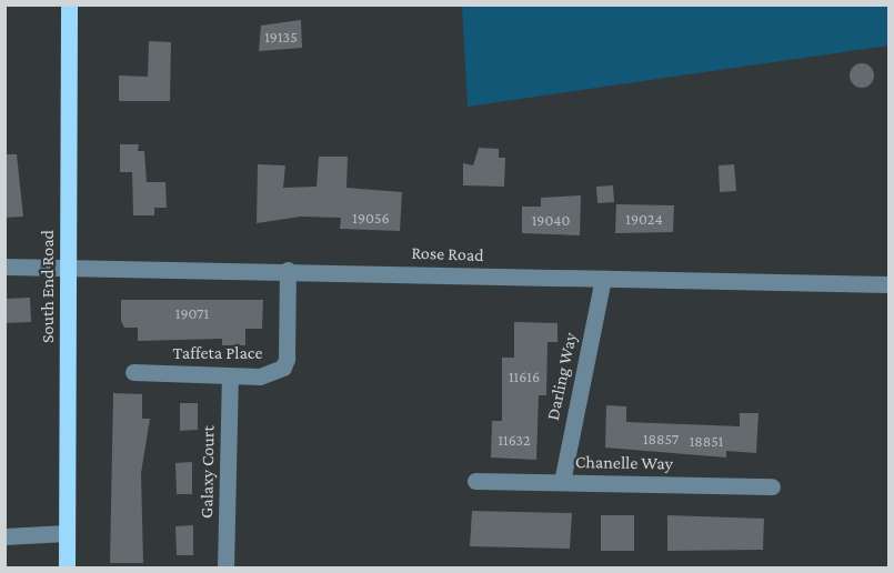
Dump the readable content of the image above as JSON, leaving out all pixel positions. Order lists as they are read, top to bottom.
{
  "streets": {
    "main road": ["South End Road"],
    "street": [
      "Rose Road",
      "Taffeta Place",
      "Darling Way",
      "Chanelle Way",
      "Galaxy Court"
    ]
  },
  "crossings": [
    ["Rose Road", "South End Road"],
    ["Rose Road", "Taffeta Place"],
    ["Rose Road", "Darling Way"],
    ["Taffeta Place", "Galaxy Court"],
    ["Darling Way", "Chanelle Way"]
  ],
  "house_numbers": [
    "19135",
    "19056",
    "19024",
    "19040",
    "19071",
    "11616",
    "18857",
    "11632",
    "18851"
  ]
}
